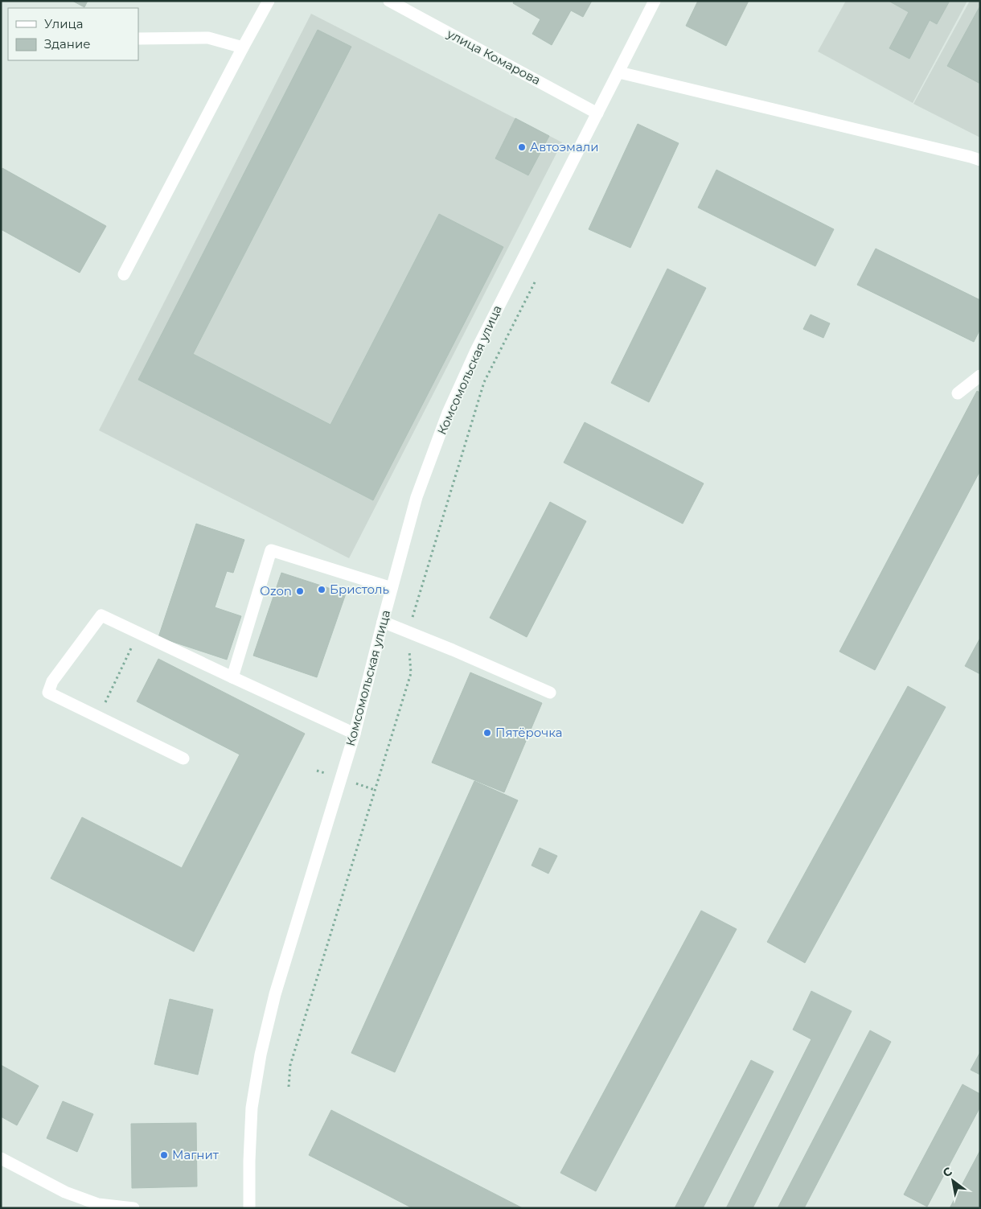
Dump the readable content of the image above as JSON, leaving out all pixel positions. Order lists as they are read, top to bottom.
{
  "streets": {
    "street": ["улица Комарова", "Комсомольская улица"]
  },
  "crossings": [
    ["улица Комарова", "Комсомольская улица"]
  ],
  "places": [
    "Автоэмали",
    "Бристоль",
    "Ozon",
    "Пятёрочка",
    "Магнит"
  ],
  "legend": ["Улица", "Здание"],
  "north": "top left"
}
